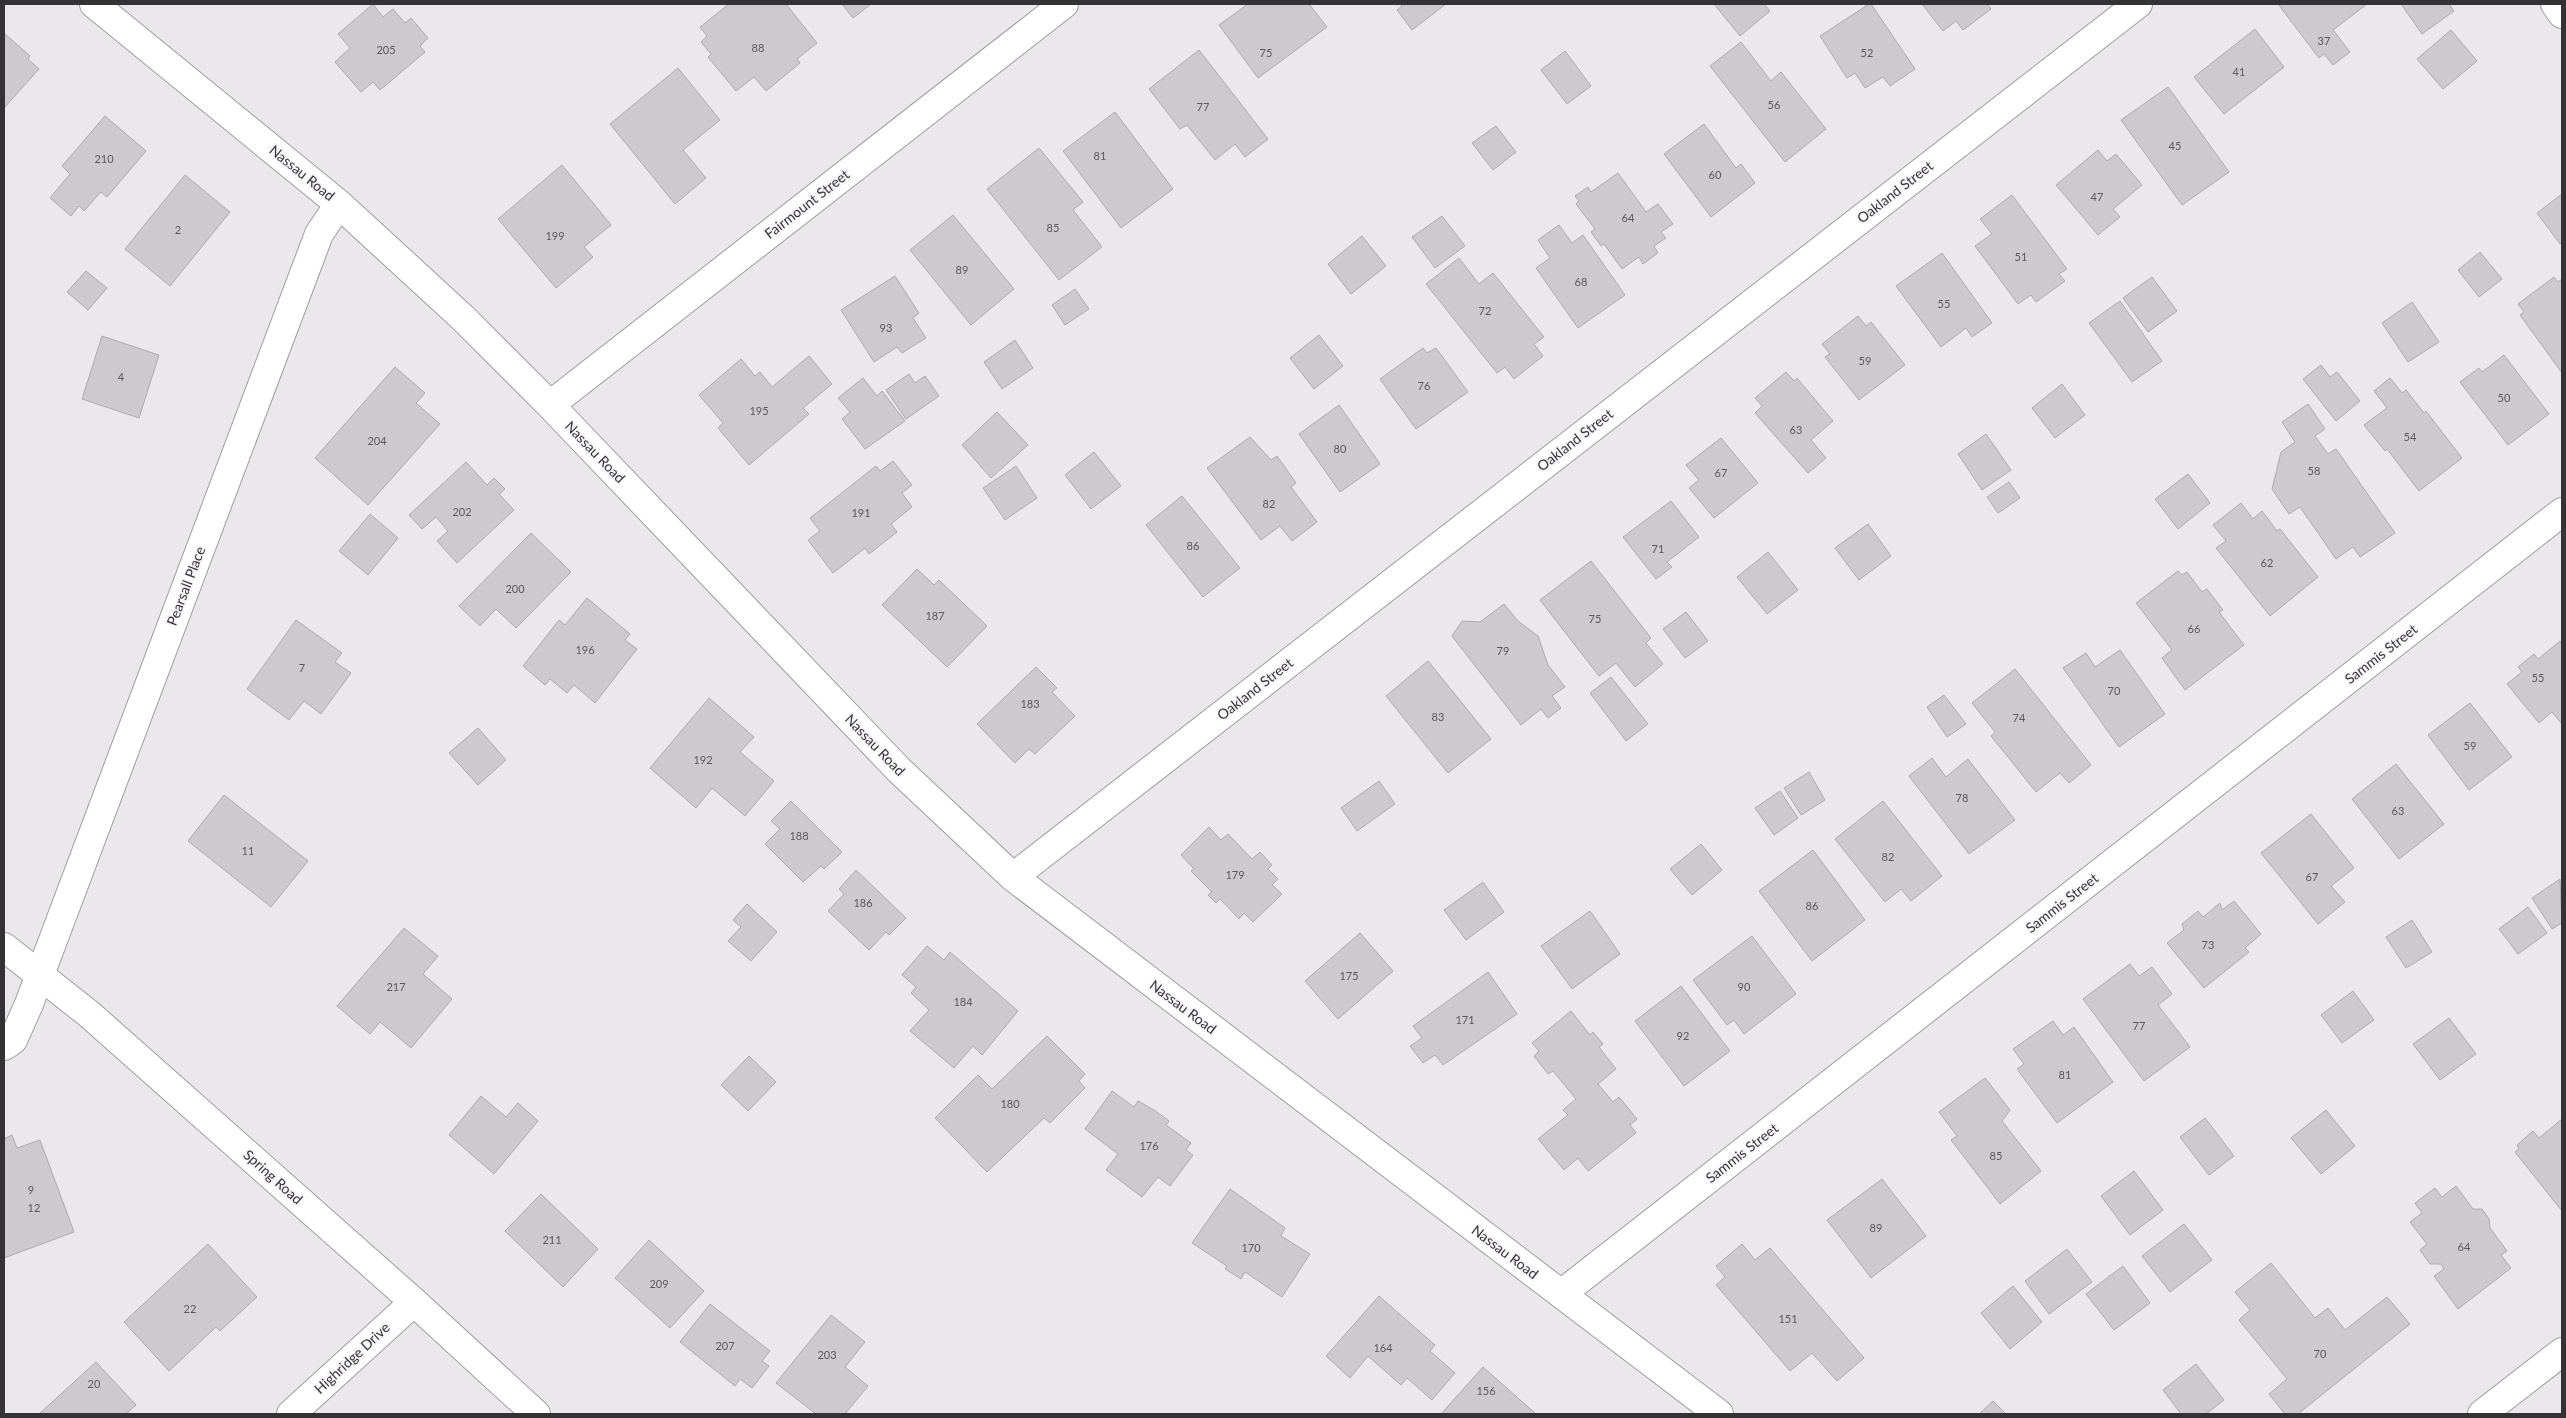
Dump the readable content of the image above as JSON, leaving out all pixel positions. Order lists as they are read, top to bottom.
{
  "streets": {
    "street": [
      "Nassau Road",
      "Oakland Street",
      "Fairmount Street",
      "Pearsall Place",
      "Sammis Street",
      "Spring Road",
      "Highridge Drive"
    ]
  },
  "crossings": [
    ["Nassau Road", "Oakland Street"],
    ["Nassau Road", "Fairmount Street"],
    ["Nassau Road", "Pearsall Place"],
    ["Nassau Road", "Sammis Street"],
    ["Pearsall Place", "Spring Road"],
    ["Spring Road", "Highridge Drive"]
  ],
  "house_numbers": [
    "37",
    "88",
    "205",
    "75",
    "52",
    "41",
    "56",
    "77",
    "45",
    "81",
    "210",
    "60",
    "47",
    "64",
    "85",
    "2",
    "199",
    "51",
    "89",
    "68",
    "55",
    "72",
    "93",
    "59",
    "4",
    "76",
    "50",
    "195",
    "63",
    "54",
    "204",
    "80",
    "58",
    "67",
    "82",
    "202",
    "191",
    "86",
    "71",
    "62",
    "200",
    "187",
    "75",
    "66",
    "196",
    "79",
    "7",
    "55",
    "70",
    "183",
    "83",
    "74",
    "59",
    "192",
    "78",
    "63",
    "188",
    "11",
    "82",
    "179",
    "67",
    "186",
    "86",
    "73",
    "175",
    "217",
    "90",
    "184",
    "171",
    "77",
    "92",
    "81",
    "180",
    "176",
    "85",
    "9",
    "12",
    "89",
    "211",
    "64",
    "170",
    "209",
    "22",
    "151",
    "207",
    "164",
    "70",
    "203",
    "20",
    "156"
  ]
}
